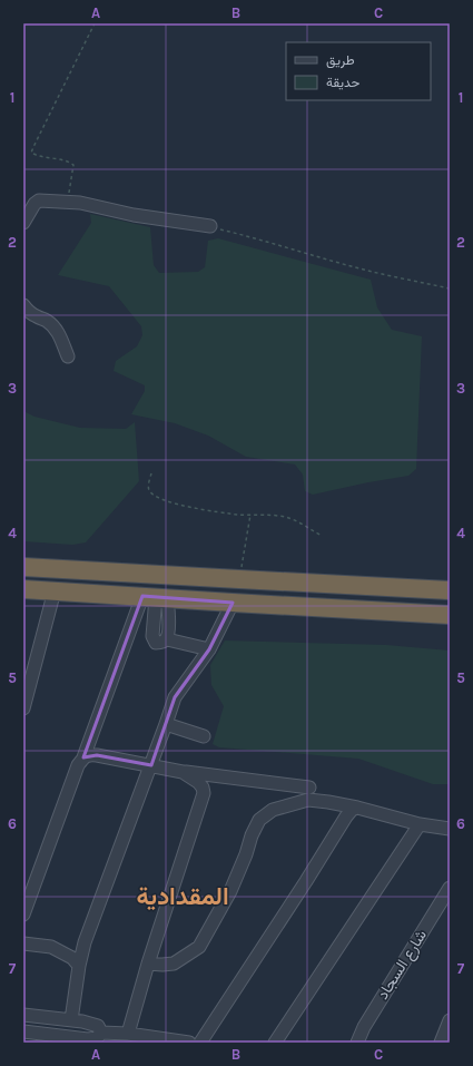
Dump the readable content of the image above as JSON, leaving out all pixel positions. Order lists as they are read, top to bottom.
{
  "streets": {
    "street": ["شارع السجاد"]
  },
  "districts": ["المقدادیة"],
  "legend": ["طريق", "حديقة"],
  "grid": {
    "columns": ["A", "B", "C"],
    "rows": [
      "1",
      "2",
      "3",
      "4",
      "5",
      "6",
      "7"
    ]
  }
}
